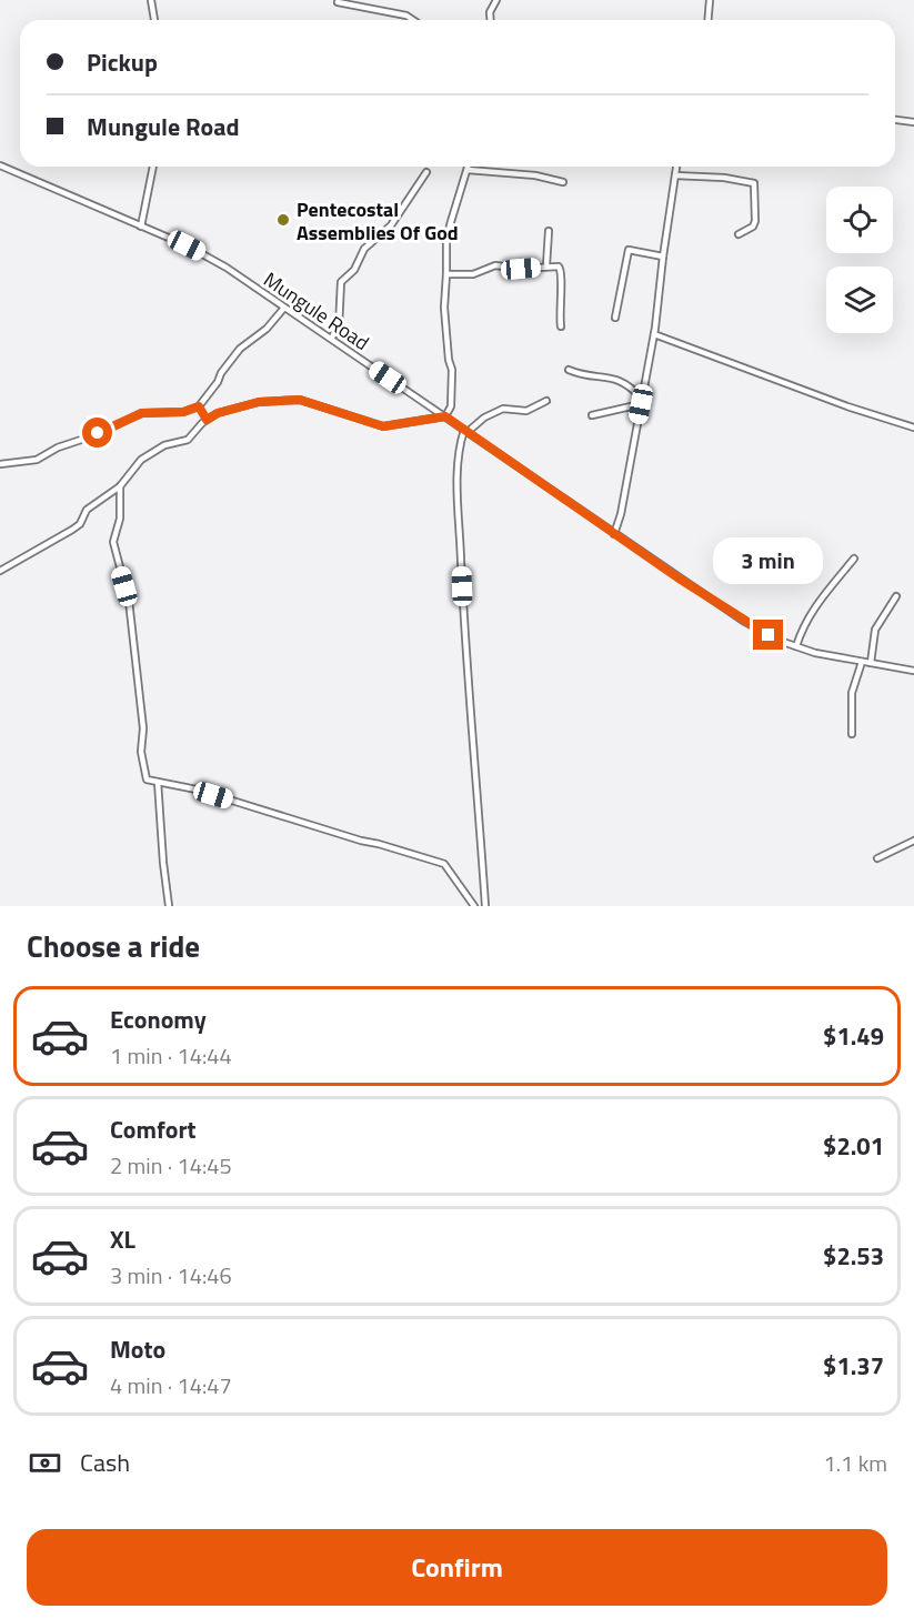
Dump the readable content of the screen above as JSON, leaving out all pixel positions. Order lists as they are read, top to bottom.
{
  "streets": {
    "street": ["Mungule Road"]
  },
  "places": ["Pentecostal Assemblies Of God"],
  "page": {
    "banner": ["Pickup", "Mungule Road"],
    "bubble": "3 min",
    "heading": "Choose a ride",
    "list": [
      {
        "name": "Economy",
        "note": "1 min · 14:44",
        "value": "$1.49"
      },
      {
        "name": "Comfort",
        "note": "2 min · 14:45",
        "value": "$2.01"
      },
      {
        "name": "XL",
        "note": "3 min · 14:46",
        "value": "$2.53"
      },
      {
        "name": "Moto",
        "note": "4 min · 14:47",
        "value": "$1.37"
      }
    ],
    "pay": ["Cash", "1.1 km"],
    "buttons": "Confirm"
  }
}
